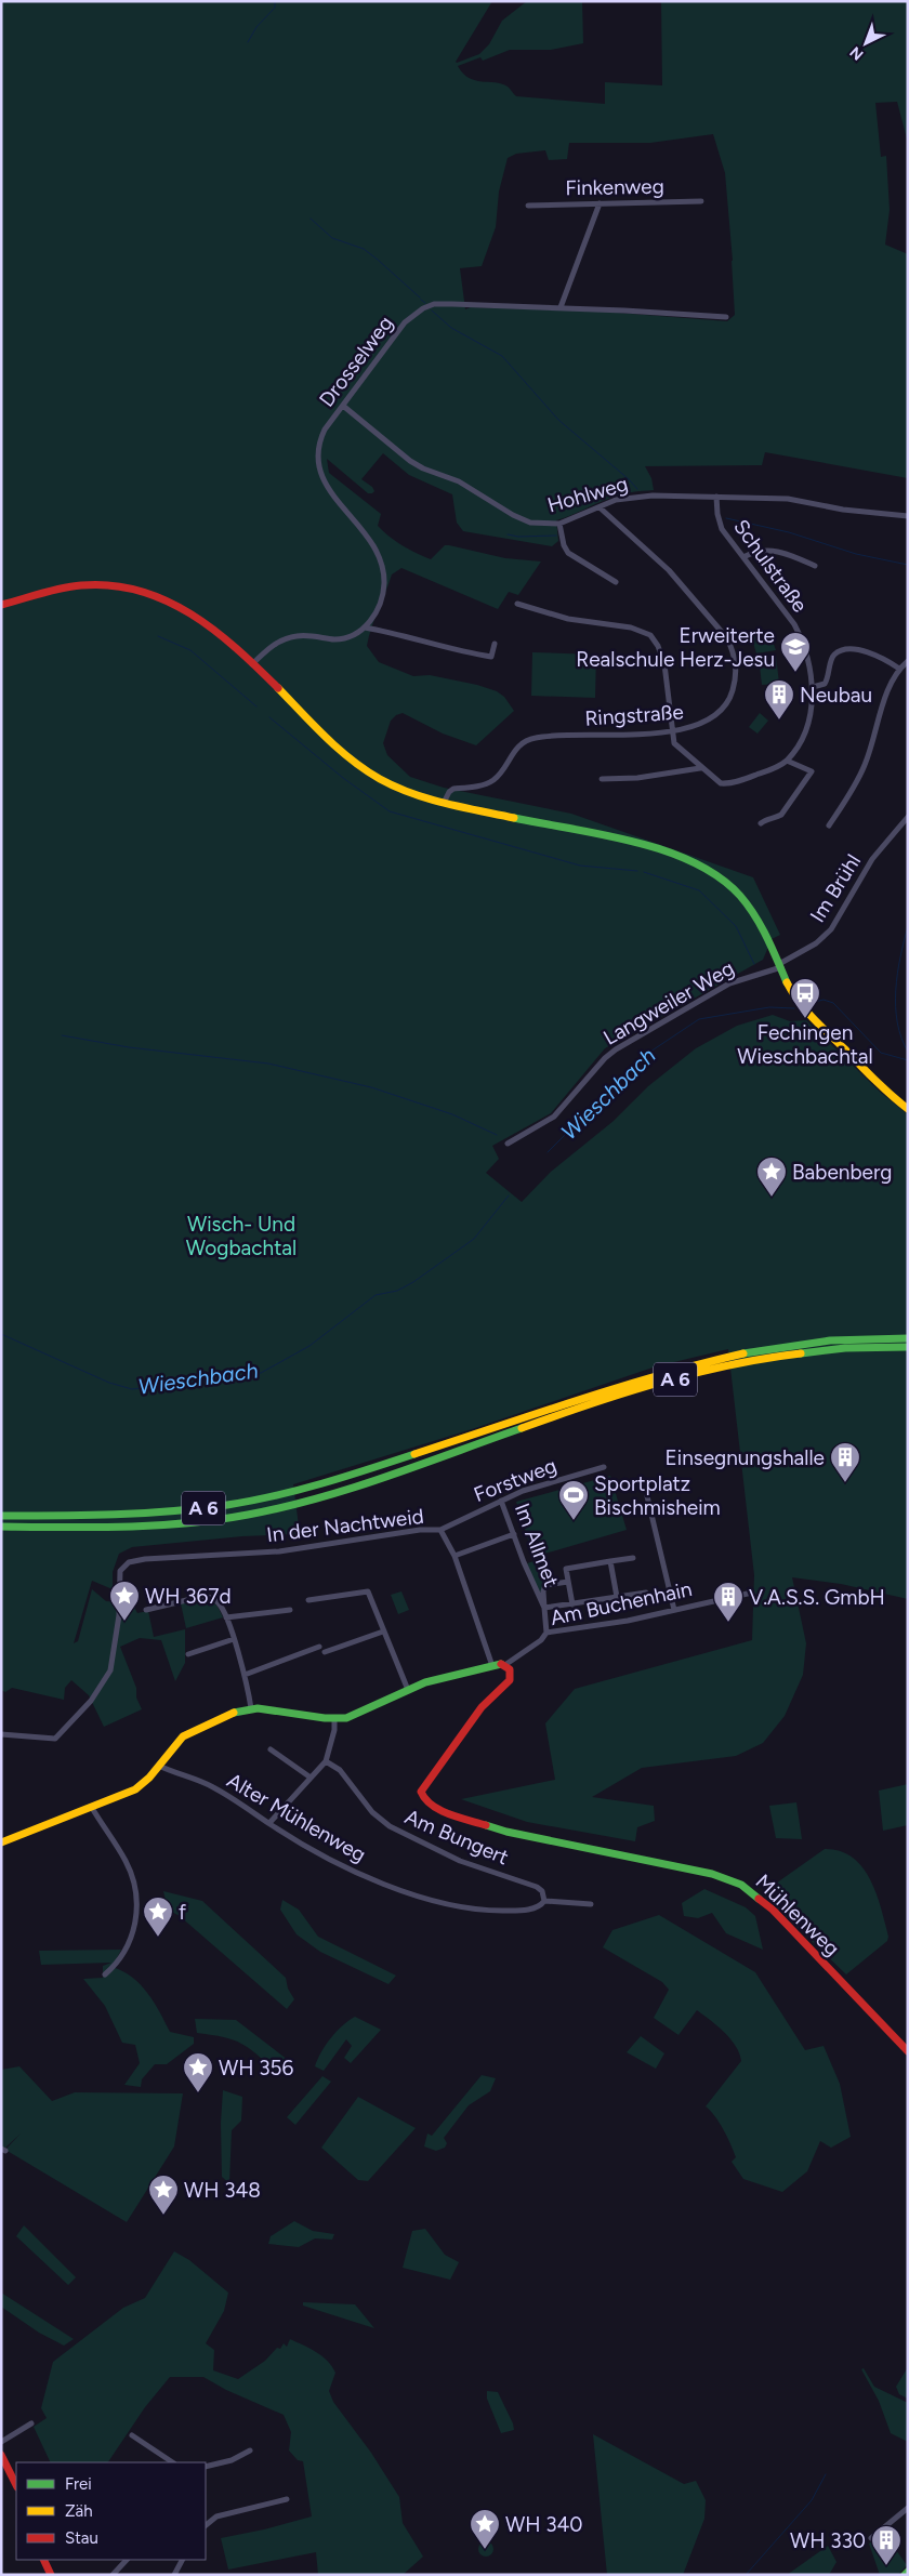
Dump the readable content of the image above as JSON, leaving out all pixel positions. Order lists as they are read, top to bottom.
{
  "streets": {
    "main road": ["A 6", "Mühlenweg"],
    "street": [
      "Finkenweg",
      "Drosselweg",
      "Hohlweg",
      "Schulstraße",
      "Ringstraße",
      "Im Brühl",
      "Langweiler Weg",
      "Forstweg",
      "In der Nachtweid",
      "Im Allmet",
      "Am Buchenhain",
      "Alter Mühlenweg",
      "Am Bungert"
    ]
  },
  "crossings": [
    ["Drosselweg", "Hohlweg"],
    ["Hohlweg", "Schulstraße"],
    ["Hohlweg", "Ringstraße"],
    ["Im Brühl", "Langweiler Weg"],
    ["Forstweg", "In der Nachtweid"],
    ["Forstweg", "Im Allmet"],
    ["Im Allmet", "Am Buchenhain"],
    ["Am Buchenhain", "Mühlenweg"],
    ["Alter Mühlenweg", "Am Bungert"]
  ],
  "water": ["Wieschbach"],
  "parks": ["Wisch- Und Wogbachtal"],
  "places": {
    "school or university": ["Erweiterte Realschule Herz-Jesu"],
    "building": [
      "Neubau",
      "Einsegnungshalle",
      "V.A.S.S. GmbH",
      "WH 330"
    ],
    "bus stop": ["Fechingen Wieschbachtal"],
    "place": [
      "Babenberg",
      "WH 367d",
      "f",
      "WH 356",
      "WH 348",
      "WH 340"
    ],
    "sports": ["Sportplatz Bischmisheim"]
  },
  "legend": ["Frei", "Zäh", "Stau"],
  "north": "bottom left"
}
